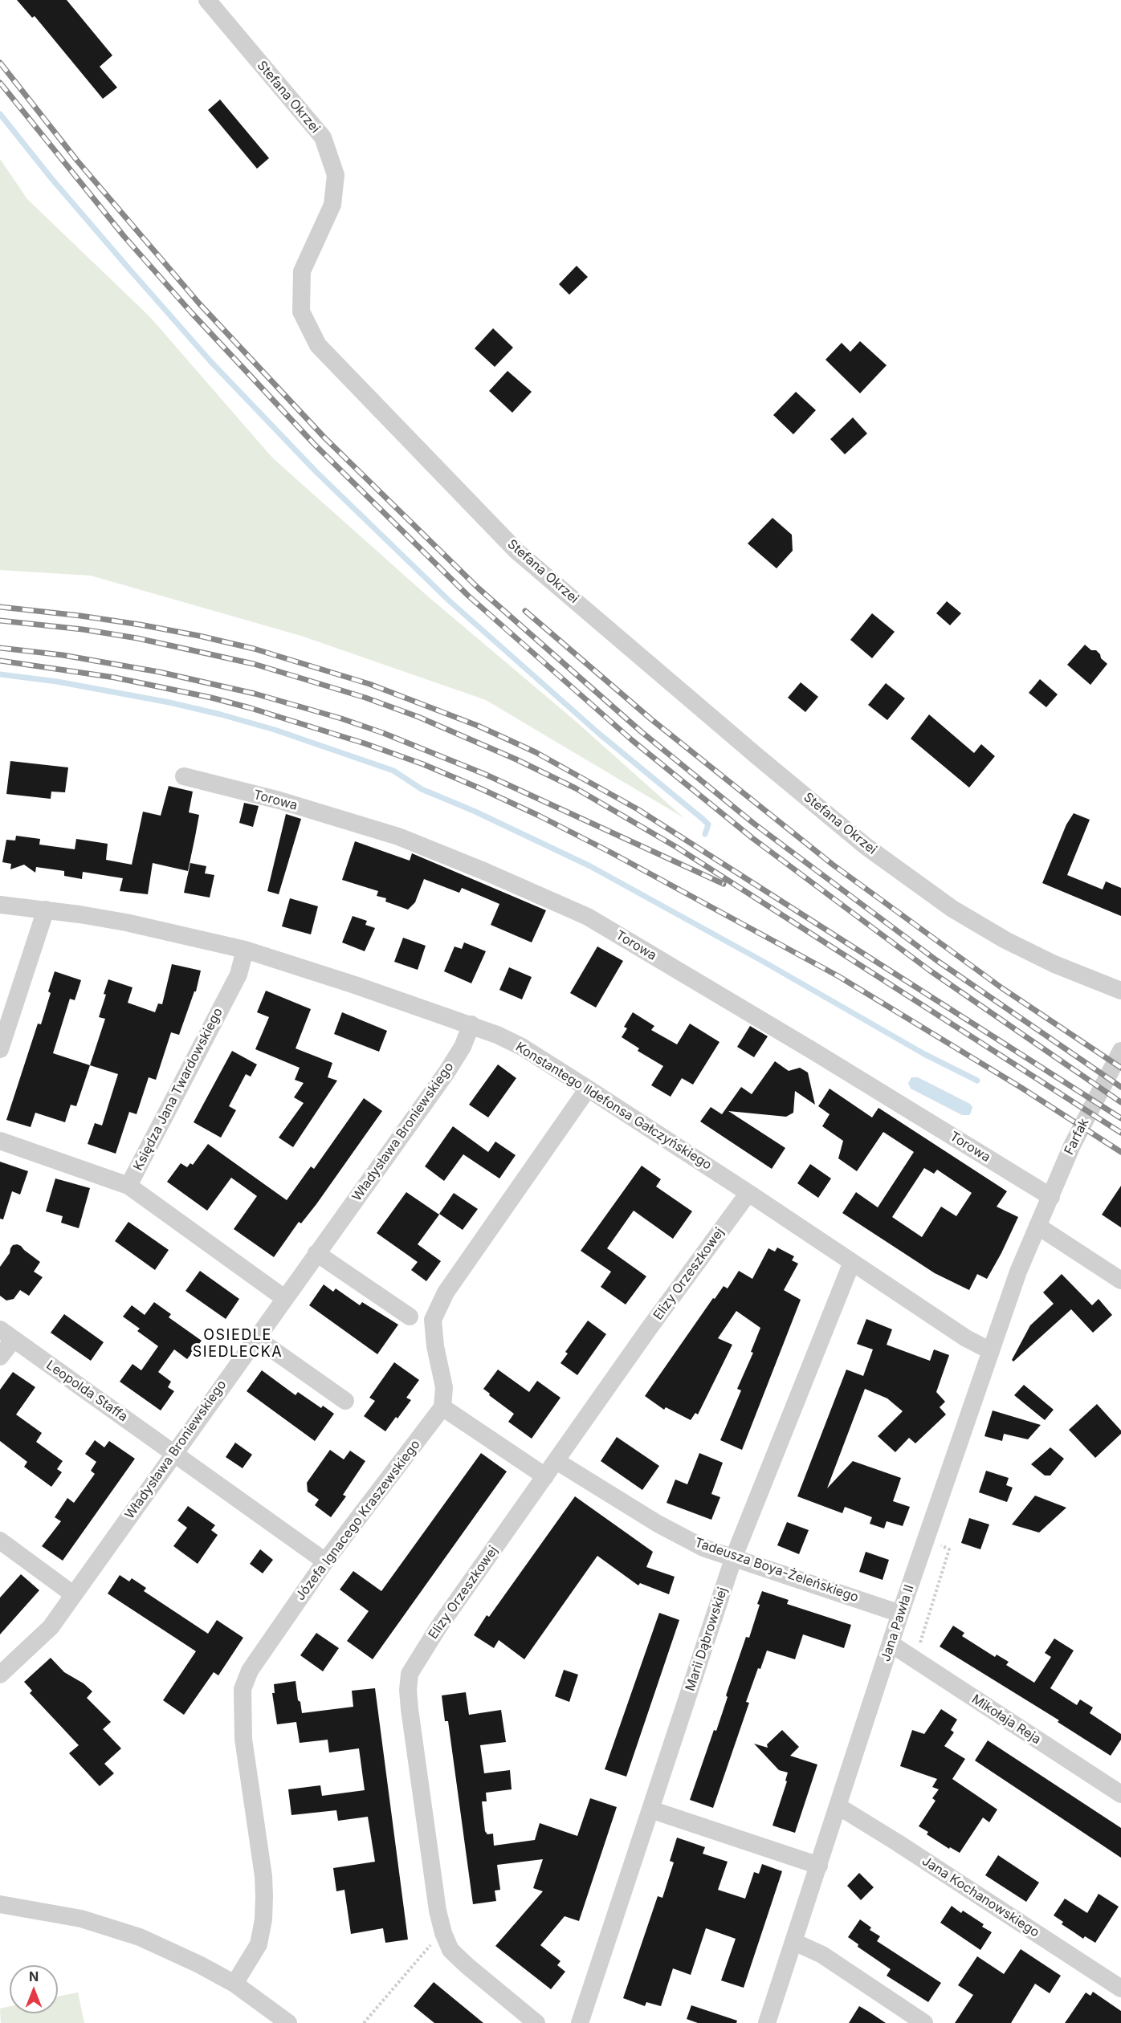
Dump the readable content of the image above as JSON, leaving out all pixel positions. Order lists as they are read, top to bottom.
{
  "streets": {
    "street": [
      "Stefana Okrzei",
      "Torowa",
      "Księdza Jana Twardowskiego",
      "Konstantego Ildefonsa Gałczyńskiego",
      "Władysława Broniewskiego",
      "Farfak",
      "Elizy Orzeszkowej",
      "Leopolda Staffa",
      "Józefa Ignacego Kraszewskiego",
      "Tadeusza Boya-Żeleńskiego",
      "Jana Pawła II",
      "Marii Dąbrowskiej",
      "Mikołaja Reja",
      "Jana Kochanowskiego"
    ]
  },
  "crossings": [
    ["Torowa", "Farfak"],
    ["Księdza Jana Twardowskiego", "Konstantego Ildefonsa Gałczyńskiego"],
    ["Księdza Jana Twardowskiego", "Władysława Broniewskiego"],
    ["Konstantego Ildefonsa Gałczyńskiego", "Władysława Broniewskiego"],
    ["Konstantego Ildefonsa Gałczyńskiego", "Elizy Orzeszkowej"],
    ["Konstantego Ildefonsa Gałczyńskiego", "Jana Pawła II"],
    ["Konstantego Ildefonsa Gałczyńskiego", "Marii Dąbrowskiej"],
    ["Władysława Broniewskiego", "Leopolda Staffa"],
    ["Farfak", "Jana Pawła II"],
    ["Elizy Orzeszkowej", "Tadeusza Boya-Żeleńskiego"],
    ["Leopolda Staffa", "Józefa Ignacego Kraszewskiego"],
    ["Tadeusza Boya-Żeleńskiego", "Jana Pawła II"],
    ["Tadeusza Boya-Żeleńskiego", "Marii Dąbrowskiej"],
    ["Jana Pawła II", "Mikołaja Reja"],
    ["Jana Pawła II", "Jana Kochanowskiego"]
  ],
  "districts": ["OSIEDLE SIEDLECKA"],
  "north": "top"
}
